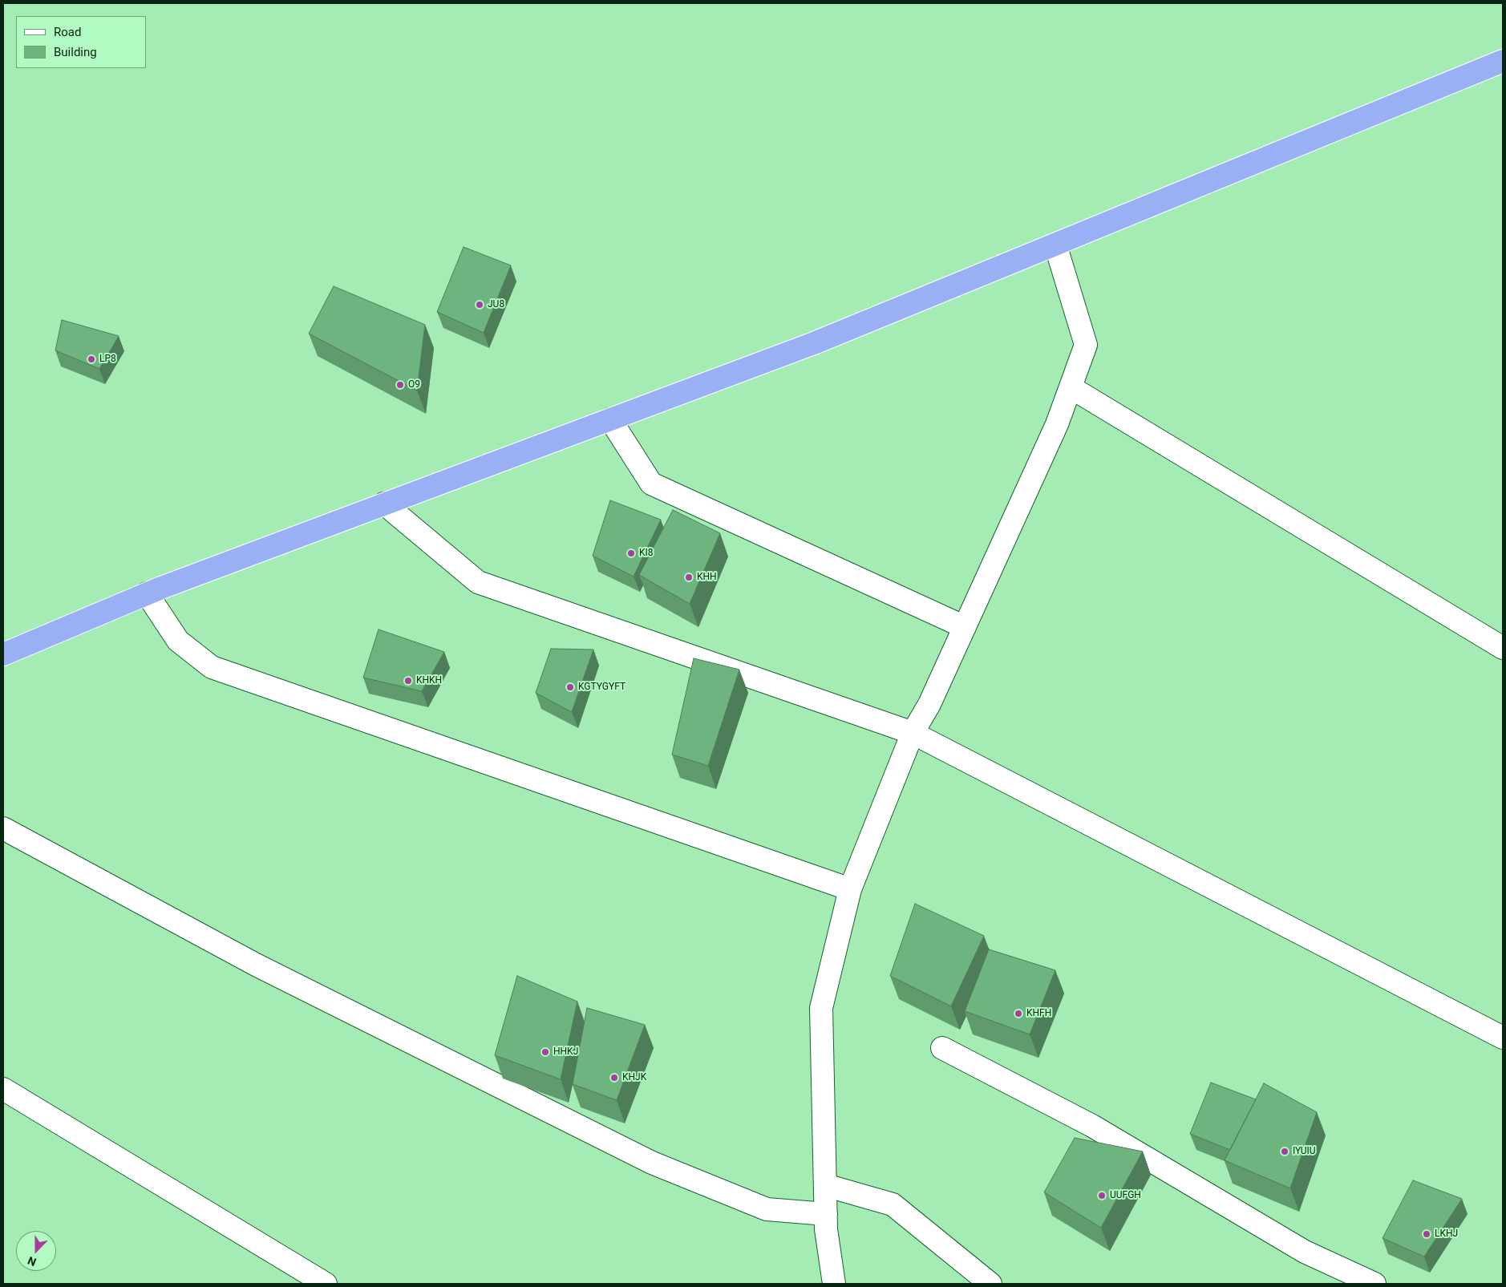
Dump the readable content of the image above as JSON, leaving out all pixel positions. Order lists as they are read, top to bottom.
{
  "places": [
    "JU8",
    "LP8",
    "O9",
    "KI8",
    "KHH",
    "KHKH",
    "KGTYGYFT",
    "KHFH",
    "HHKJ",
    "KHJK",
    "IYUIU",
    "UUFGH",
    "LKHJ"
  ],
  "legend": ["Road", "Building"],
  "north": "bottom"
}
